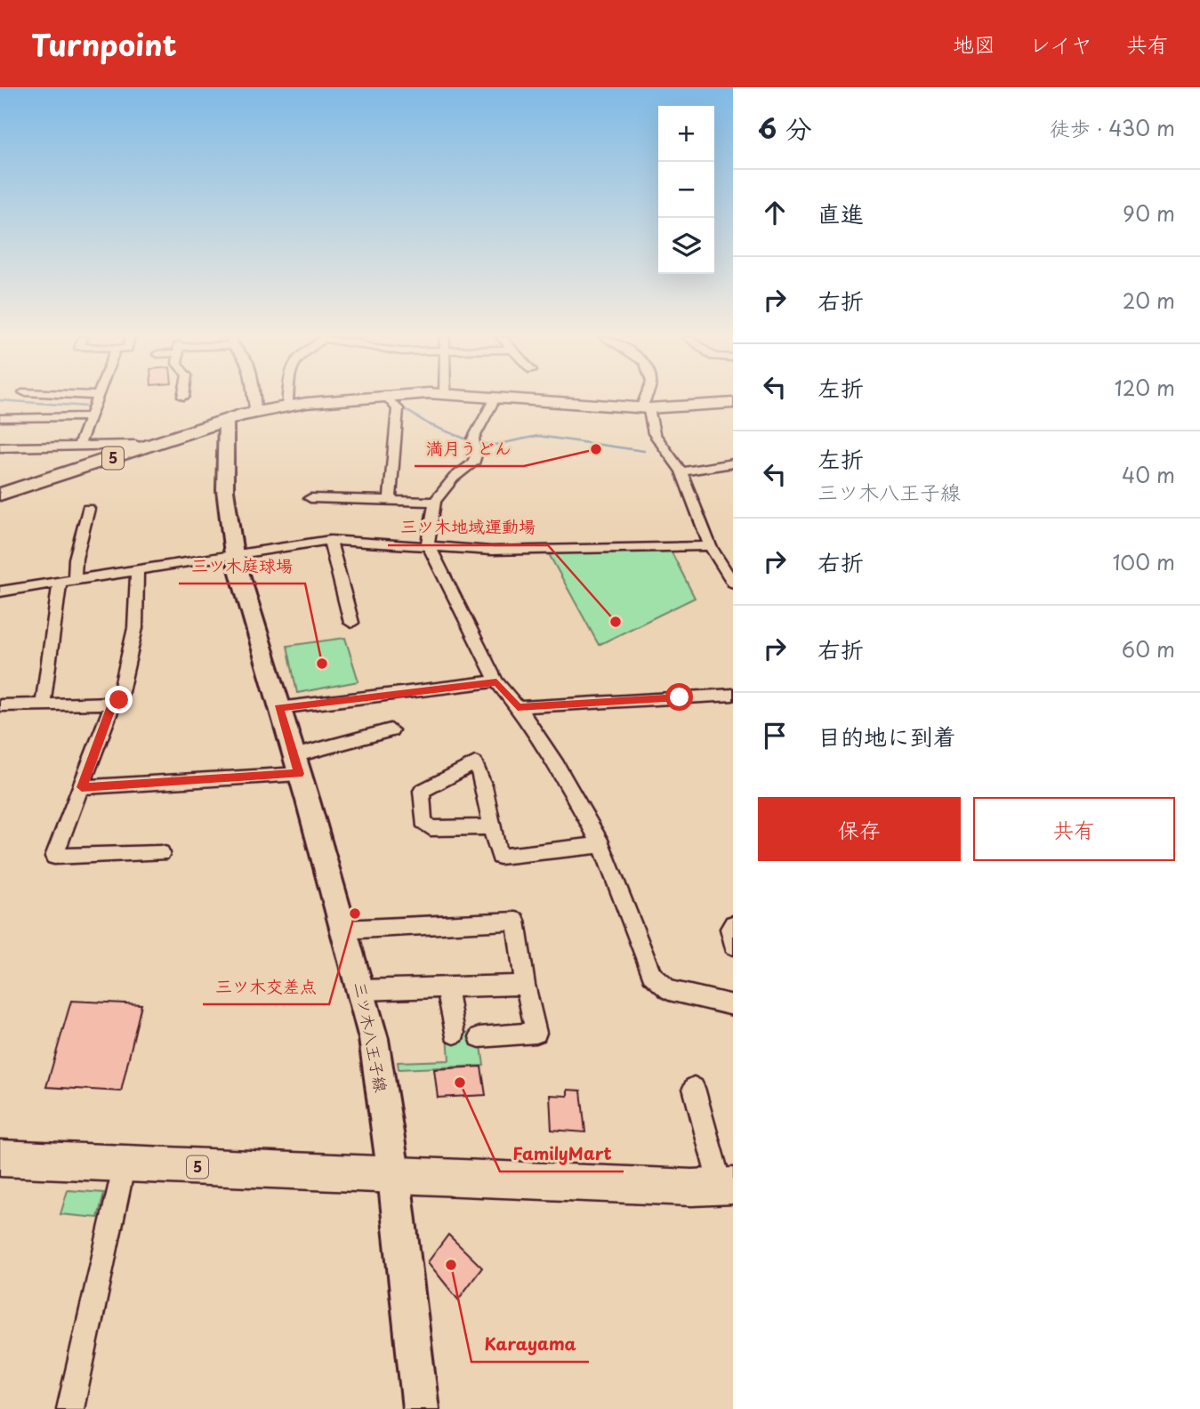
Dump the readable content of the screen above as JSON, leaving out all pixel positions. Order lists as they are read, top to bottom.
{
  "streets": {
    "main road": ["5", "三ツ木八王子線"]
  },
  "crossings": [
    ["5", "三ツ木八王子線"]
  ],
  "places": [
    "満月うどん",
    "三ツ木地域運動場",
    "三ツ木庭球場",
    "三ツ木交差点",
    "FamilyMart",
    "Karayama"
  ],
  "page": {
    "header": "Turnpoint",
    "nav": ["地図", "レイヤ", "共有"],
    "heading": ["6 分", "徒歩 · 430 m"],
    "map_buttons": ["+", "−"],
    "list": [
      ["直進", "90 m"],
      ["右折", "20 m"],
      ["左折", "120 m"],
      ["左折", "三ツ木八王子線", "40 m"],
      ["右折", "100 m"],
      ["右折", "60 m"],
      "目的地に到着"
    ],
    "buttons": ["保存", "共有"]
  }
}
